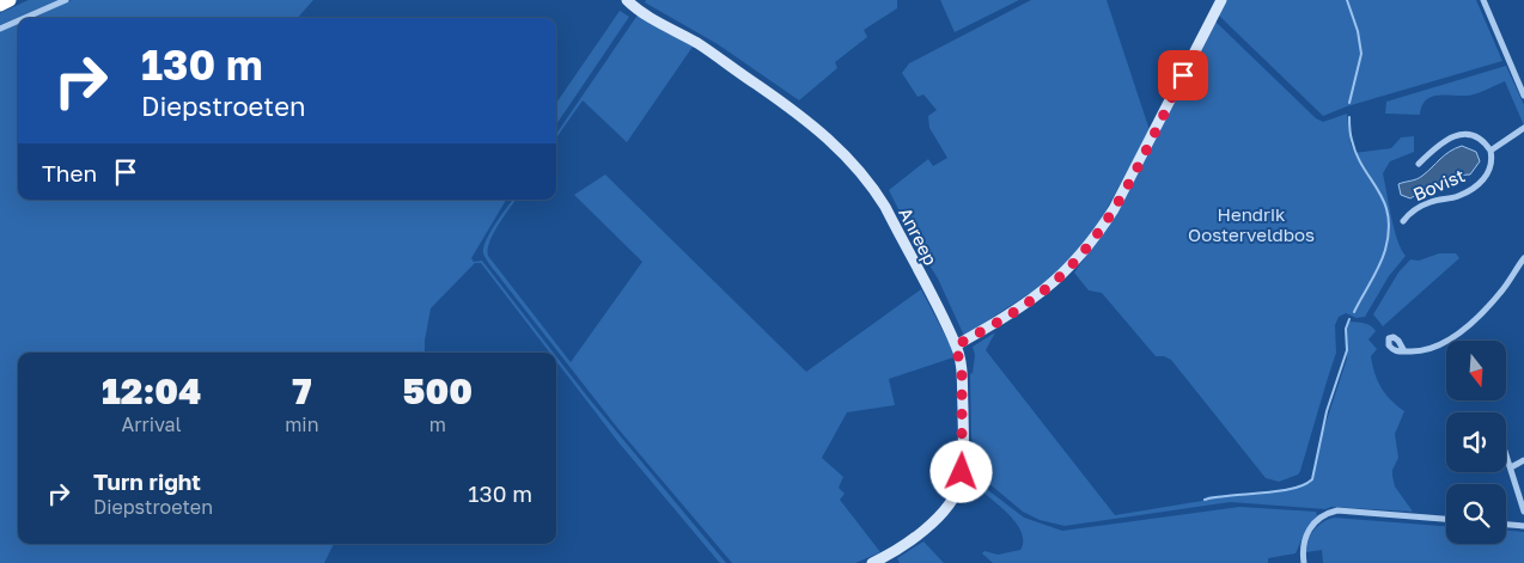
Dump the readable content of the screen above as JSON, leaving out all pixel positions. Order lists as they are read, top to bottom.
{
  "streets": {
    "street": ["Bovist", "Anreep"]
  },
  "parks": ["Hendrik Oosterveldbos"],
  "north": "bottom",
  "page": {
    "turn": ["130 m", "Diepstroeten"],
    "then": "Then",
    "eta": [
      "12:04",
      "Arrival",
      "7",
      "min",
      "500",
      "m"
    ],
    "list": [
      {
        "name": "Turn right",
        "note": "Diepstroeten",
        "value": "130 m"
      }
    ]
  }
}
